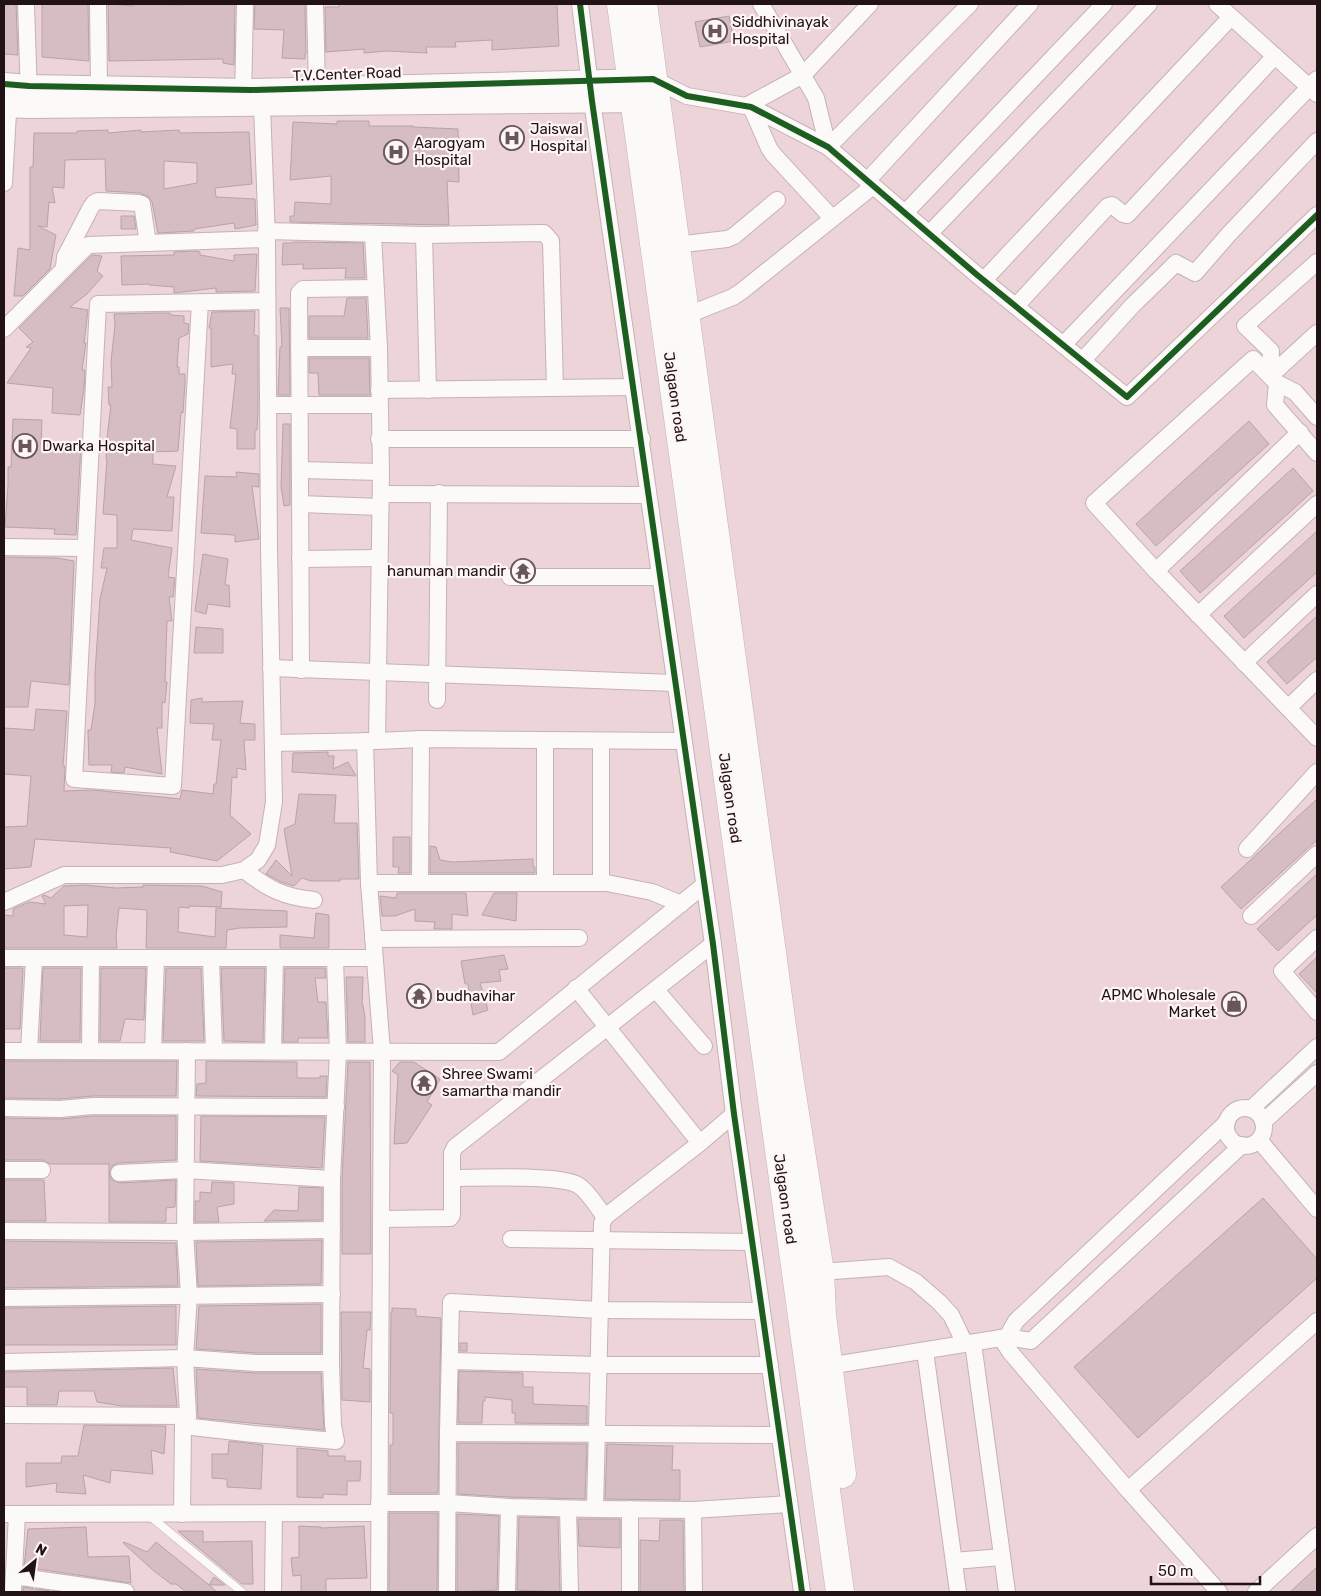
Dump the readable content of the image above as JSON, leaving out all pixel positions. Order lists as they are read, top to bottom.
{
  "streets": {
    "highway": ["Jalgaon road"],
    "street": ["T.V.Center Road"]
  },
  "crossings": [
    ["T.V.Center Road", "Jalgaon road"]
  ],
  "places": {
    "hospital": [
      "Siddhivinayak Hospital",
      "Jaiswal Hospital",
      "Aarogyam Hospital",
      "Dwarka Hospital"
    ],
    "temple": ["hanuman mandir", "budhavihar", "Shree Swami samartha mandir"],
    "shop": ["APMC Wholesale Market"]
  },
  "scale_bar": "50 m",
  "north": "top right"
}
